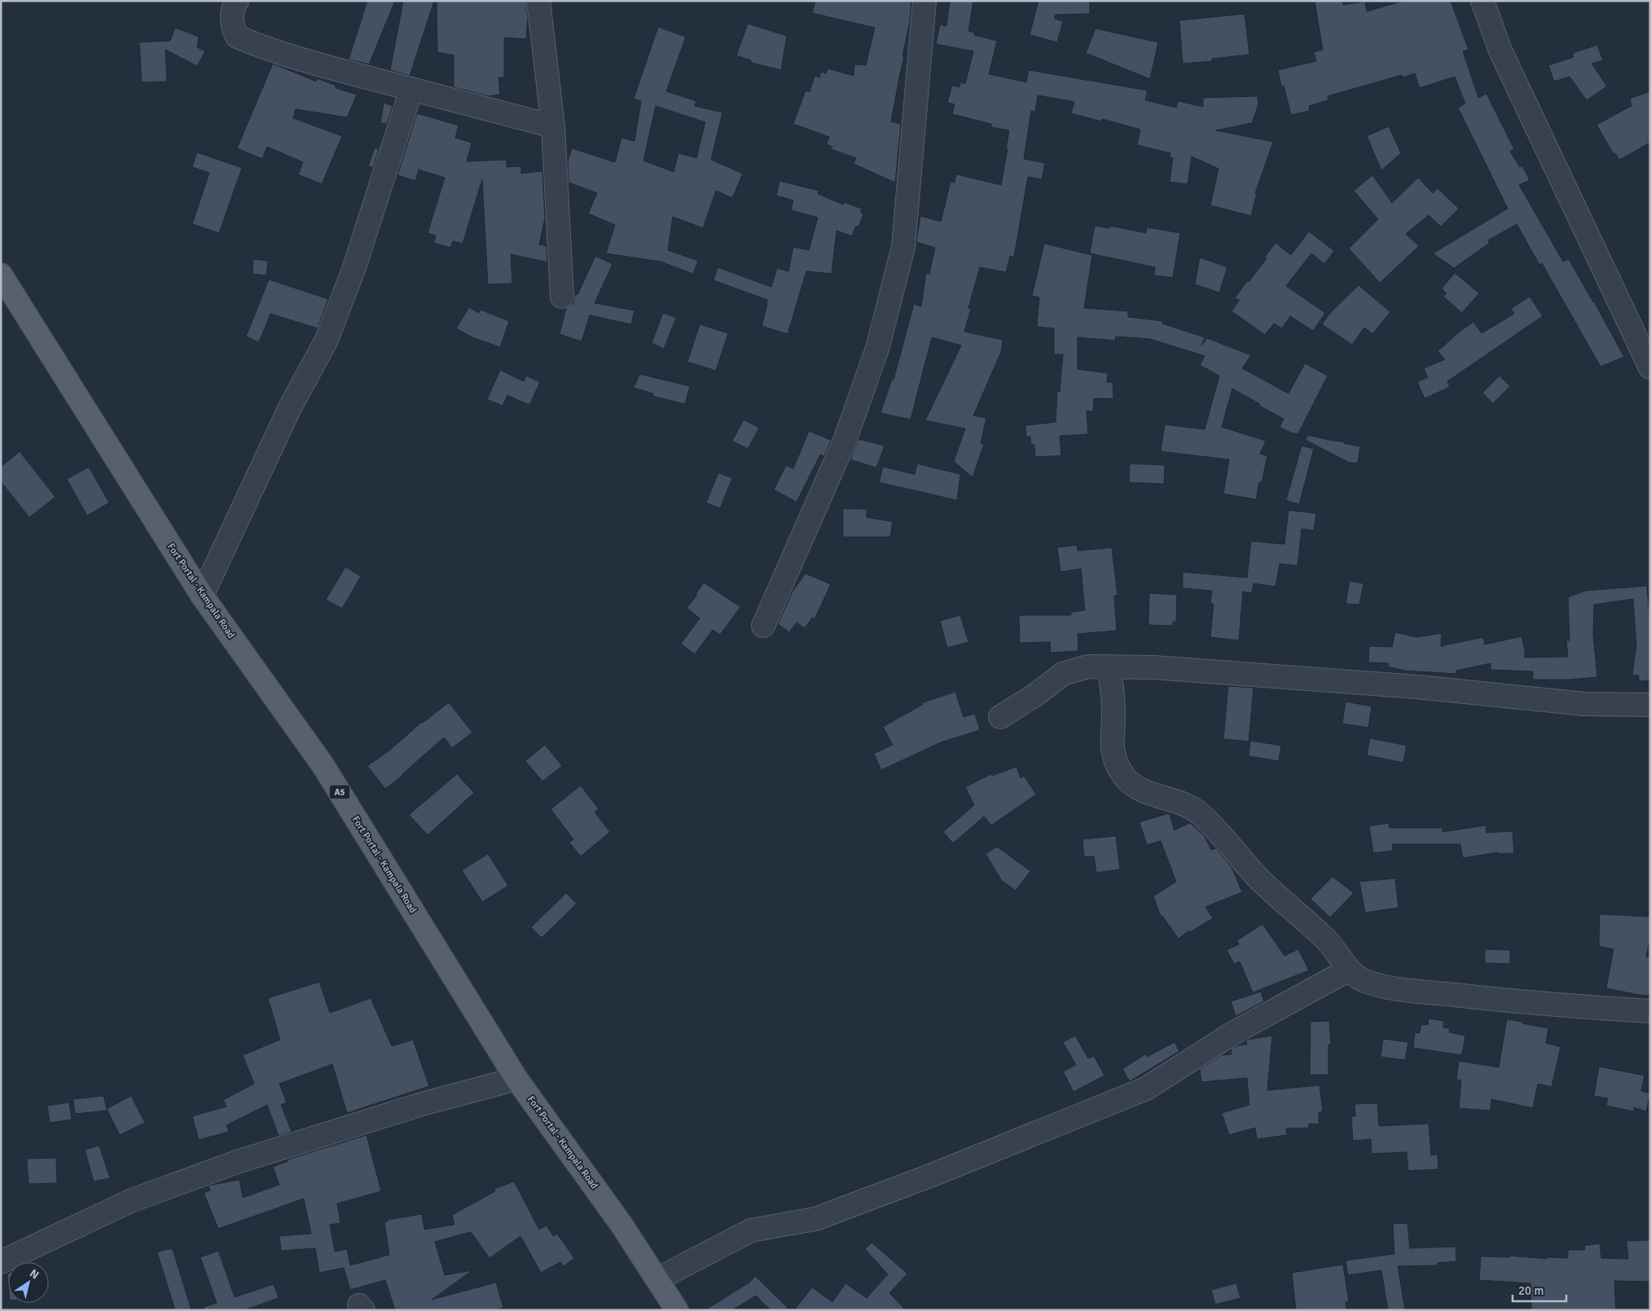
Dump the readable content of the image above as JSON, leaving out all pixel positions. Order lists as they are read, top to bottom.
{
  "streets": {
    "main road": ["Fort Portal - Kampala Road", "A5"]
  },
  "scale_bar": "20 m",
  "north": "top right"
}
